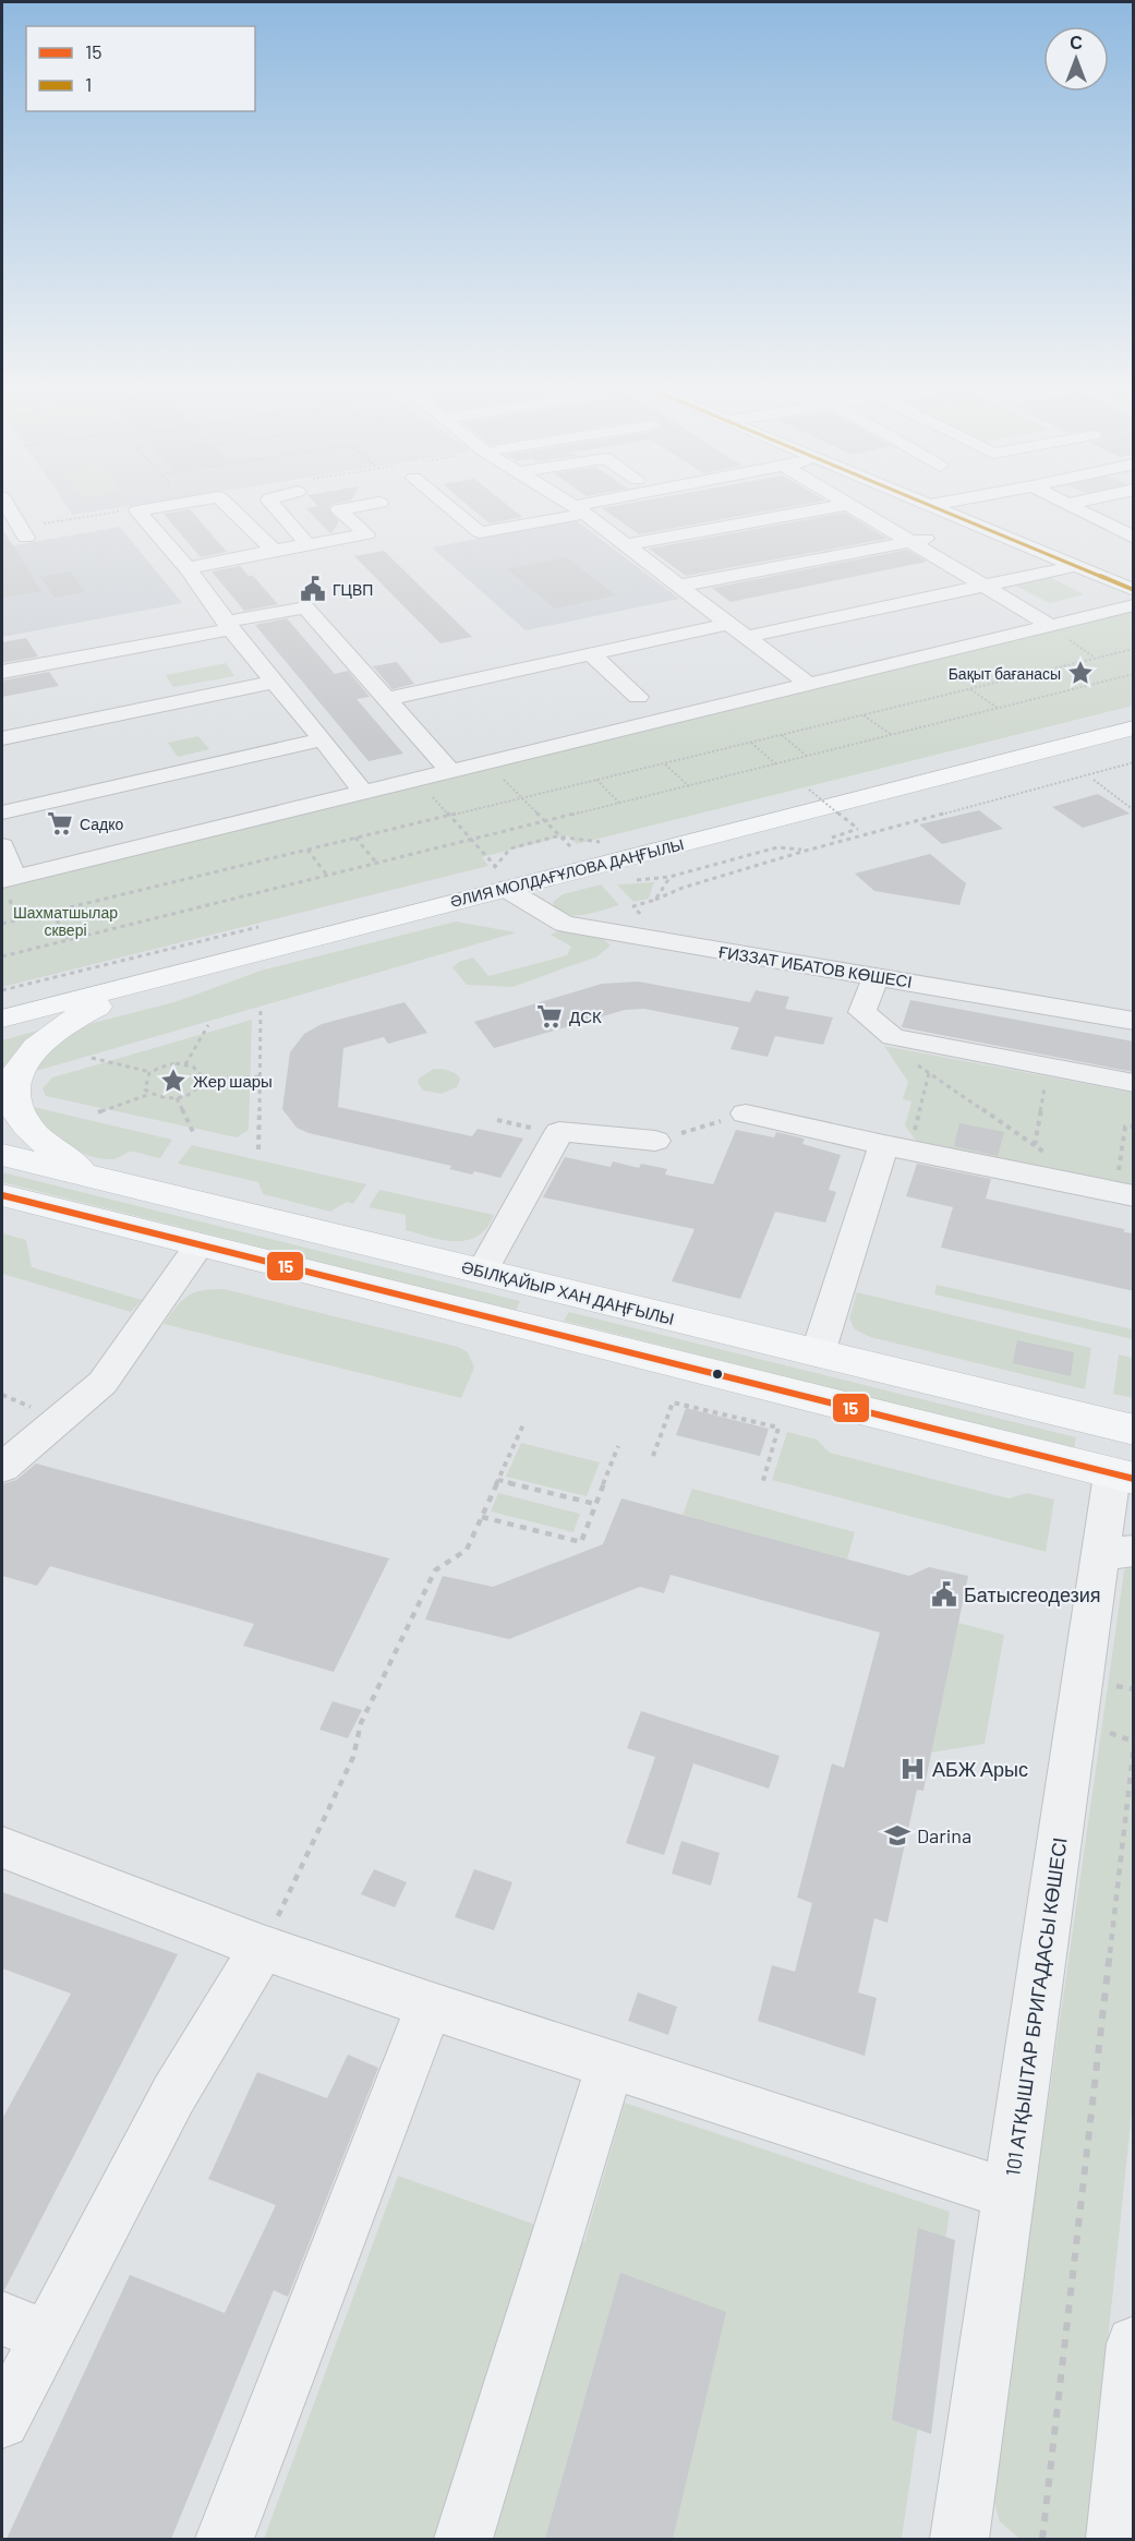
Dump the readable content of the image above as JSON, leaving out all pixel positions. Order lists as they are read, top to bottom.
{
  "streets": {
    "main road": ["ӘЛИЯ МОЛДАҒҰЛОВА ДАҢҒЫЛЫ", "ӘБІЛҚАЙЫР ХАН ДАҢҒЫЛЫ"],
    "street": ["ҒИЗЗАТ ИБАТОВ КӨШЕСІ", "101 АТҚЫШТАР БРИГАДАСЫ КӨШЕСІ"]
  },
  "crossings": [
    ["ӘЛИЯ МОЛДАҒҰЛОВА ДАҢҒЫЛЫ", "ҒИЗЗАТ ИБАТОВ КӨШЕСІ"]
  ],
  "parks": ["Шахматшылар сквері"],
  "places": {
    "public building": ["ГЦВП", "Батысгеодезия"],
    "place": ["Бақыт бағанасы", "Жер шары"],
    "supermarket": ["Садко", "ДСК"],
    "hospital": ["АБЖ Арыс"],
    "school or university": ["Darina"]
  },
  "lines": ["transit line 1", "transit line 15"],
  "legend": ["15", "1"],
  "north": "top"
}
